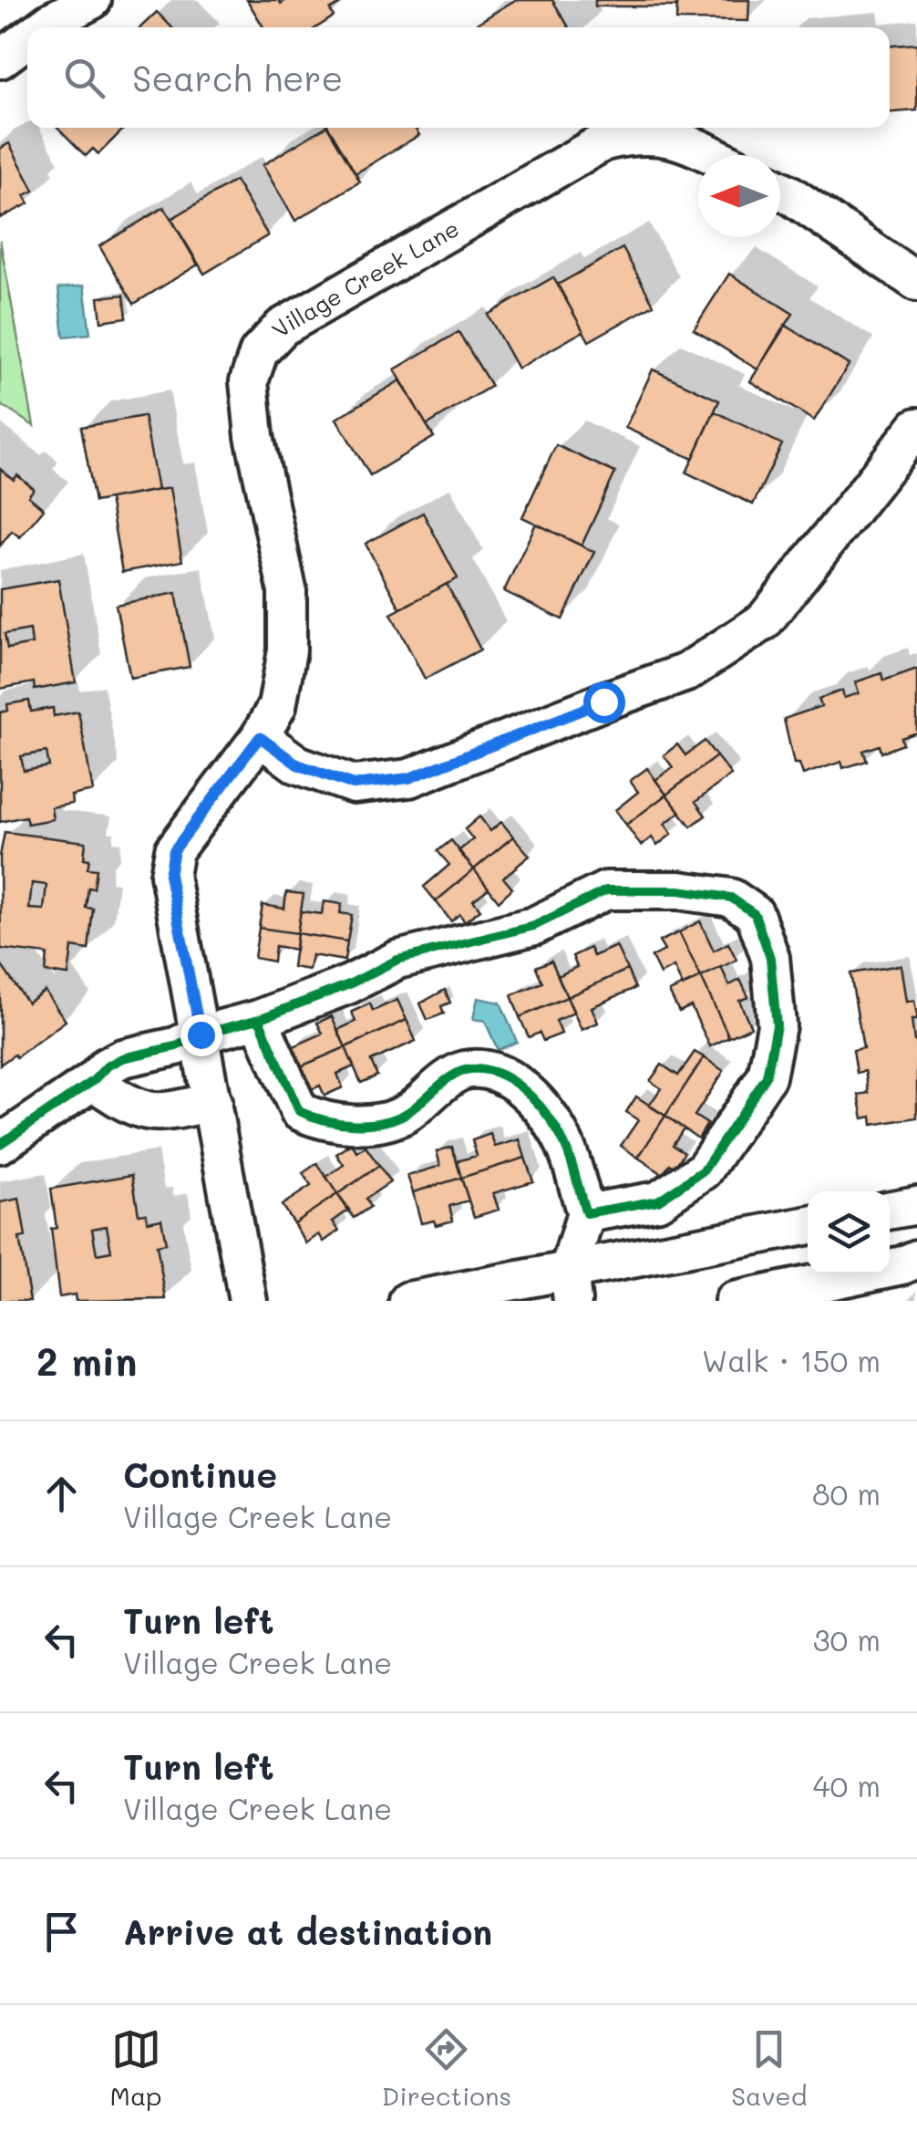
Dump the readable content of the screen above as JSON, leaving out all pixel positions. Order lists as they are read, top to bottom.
{
  "streets": {
    "street": ["Village Creek Lane"]
  },
  "north": "left",
  "page": {
    "search": "Search here",
    "heading": ["2 min", "Walk · 150 m"],
    "list": [
      ["Continue", "Village Creek Lane", "80 m"],
      ["Turn left", "Village Creek Lane", "30 m"],
      ["Turn left", "Village Creek Lane", "40 m"],
      "Arrive at destination"
    ],
    "nav": ["Map", "Directions", "Saved"]
  }
}
